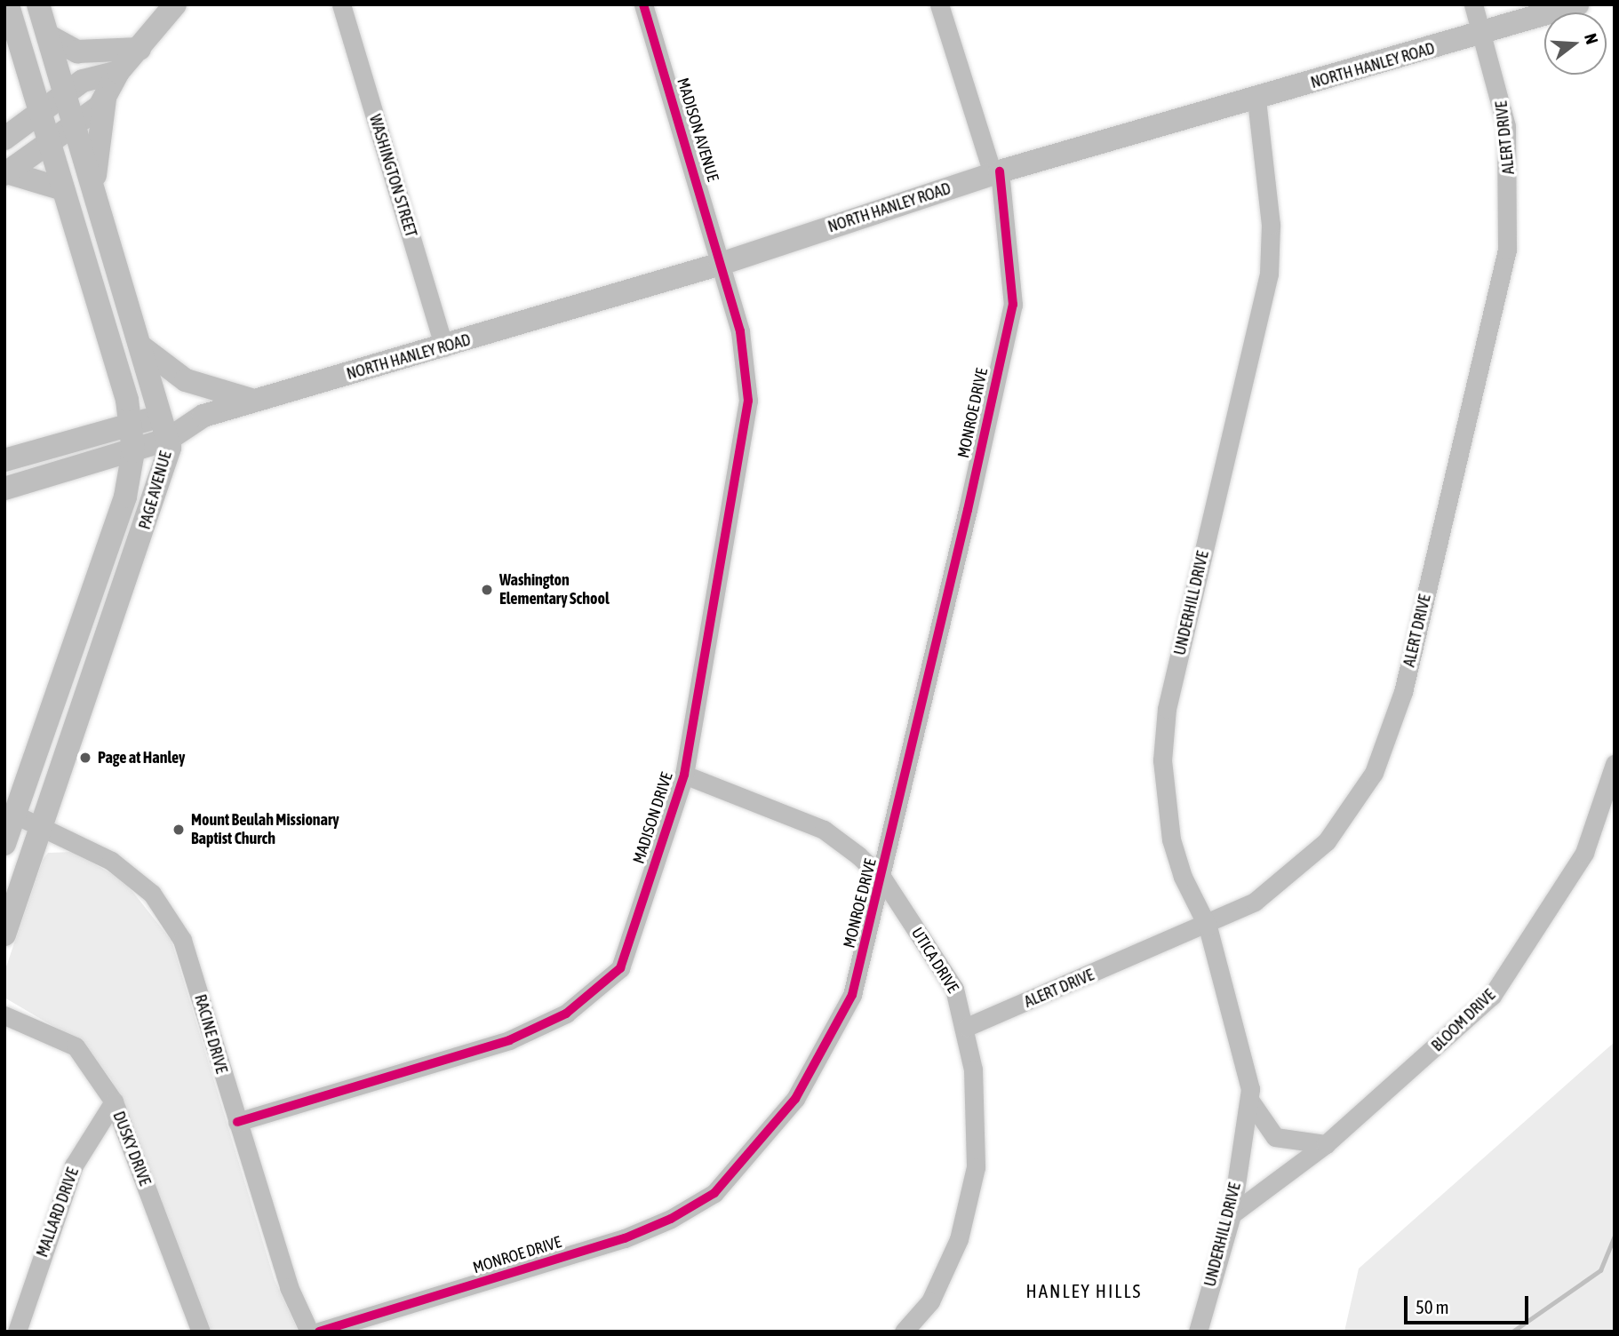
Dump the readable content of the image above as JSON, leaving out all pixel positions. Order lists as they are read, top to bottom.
{
  "streets": {
    "main road": ["NORTH HANLEY ROAD", "PAGE AVENUE"],
    "street": [
      "MADISON AVENUE",
      "ALERT DRIVE",
      "WASHINGTON STREET",
      "MONROE DRIVE",
      "UNDERHILL DRIVE",
      "MADISON DRIVE",
      "UTICA DRIVE",
      "BLOOM DRIVE",
      "RACINE DRIVE",
      "DUSKY DRIVE",
      "MALLARD DRIVE"
    ]
  },
  "crossings": [
    ["NORTH HANLEY ROAD", "MADISON AVENUE"],
    ["NORTH HANLEY ROAD", "ALERT DRIVE"],
    ["NORTH HANLEY ROAD", "WASHINGTON STREET"],
    ["NORTH HANLEY ROAD", "MONROE DRIVE"],
    ["NORTH HANLEY ROAD", "PAGE AVENUE"],
    ["NORTH HANLEY ROAD", "UNDERHILL DRIVE"],
    ["NORTH HANLEY ROAD", "MADISON DRIVE"],
    ["MADISON AVENUE", "MADISON DRIVE"],
    ["ALERT DRIVE", "UNDERHILL DRIVE"],
    ["ALERT DRIVE", "UTICA DRIVE"],
    ["MONROE DRIVE", "UTICA DRIVE"],
    ["PAGE AVENUE", "RACINE DRIVE"],
    ["UNDERHILL DRIVE", "BLOOM DRIVE"],
    ["MADISON DRIVE", "UTICA DRIVE"],
    ["MADISON DRIVE", "RACINE DRIVE"],
    ["DUSKY DRIVE", "MALLARD DRIVE"]
  ],
  "districts": ["HANLEY HILLS"],
  "places": ["Washington Elementary School", "Page at Hanley", "Mount Beulah Missionary Baptist Church"],
  "scale_bar": "50 m",
  "north": "right"
}
